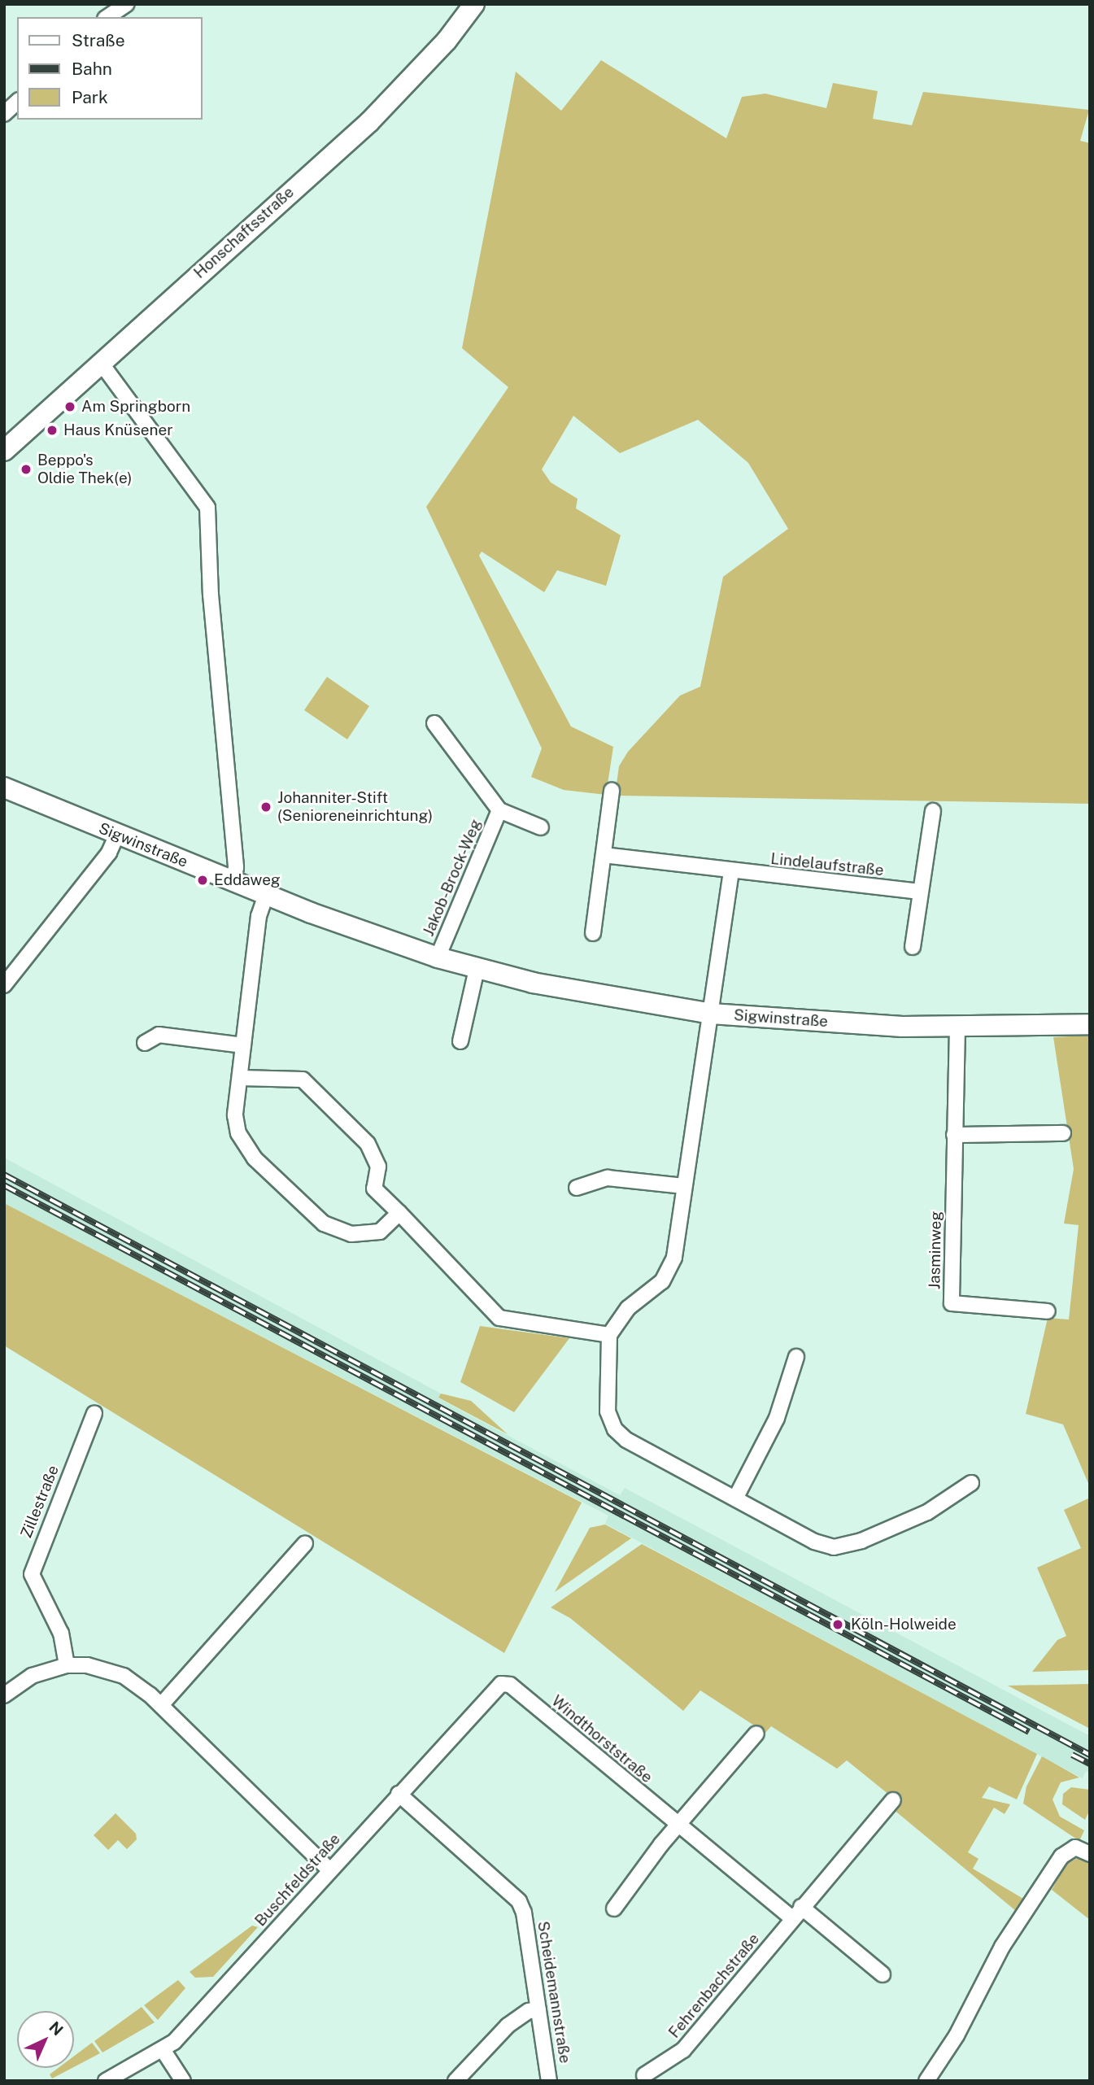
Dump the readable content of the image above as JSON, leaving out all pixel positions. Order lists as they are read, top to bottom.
{
  "streets": {
    "street": [
      "Honschaftsstraße",
      "Sigwinstraße",
      "Lindelaufstraße",
      "Jakob-Brock-Weg",
      "Jasminweg",
      "Zillestraße",
      "Windthorststraße",
      "Buschfeldstraße",
      "Fehrenbachstraße",
      "Scheidemannstraße"
    ]
  },
  "crossings": [
    ["Sigwinstraße", "Jakob-Brock-Weg"],
    ["Sigwinstraße", "Jasminweg"],
    ["Windthorststraße", "Buschfeldstraße"],
    ["Windthorststraße", "Fehrenbachstraße"],
    ["Buschfeldstraße", "Scheidemannstraße"]
  ],
  "places": [
    "Am Springborn",
    "Haus Knüsener",
    "Beppo's Oldie Thek(e)",
    "Johanniter-Stift (Senioreneinrichtung)",
    "Eddaweg",
    "Köln-Holweide"
  ],
  "legend": ["Straße", "Bahn", "Park"],
  "north": "top right"
}
